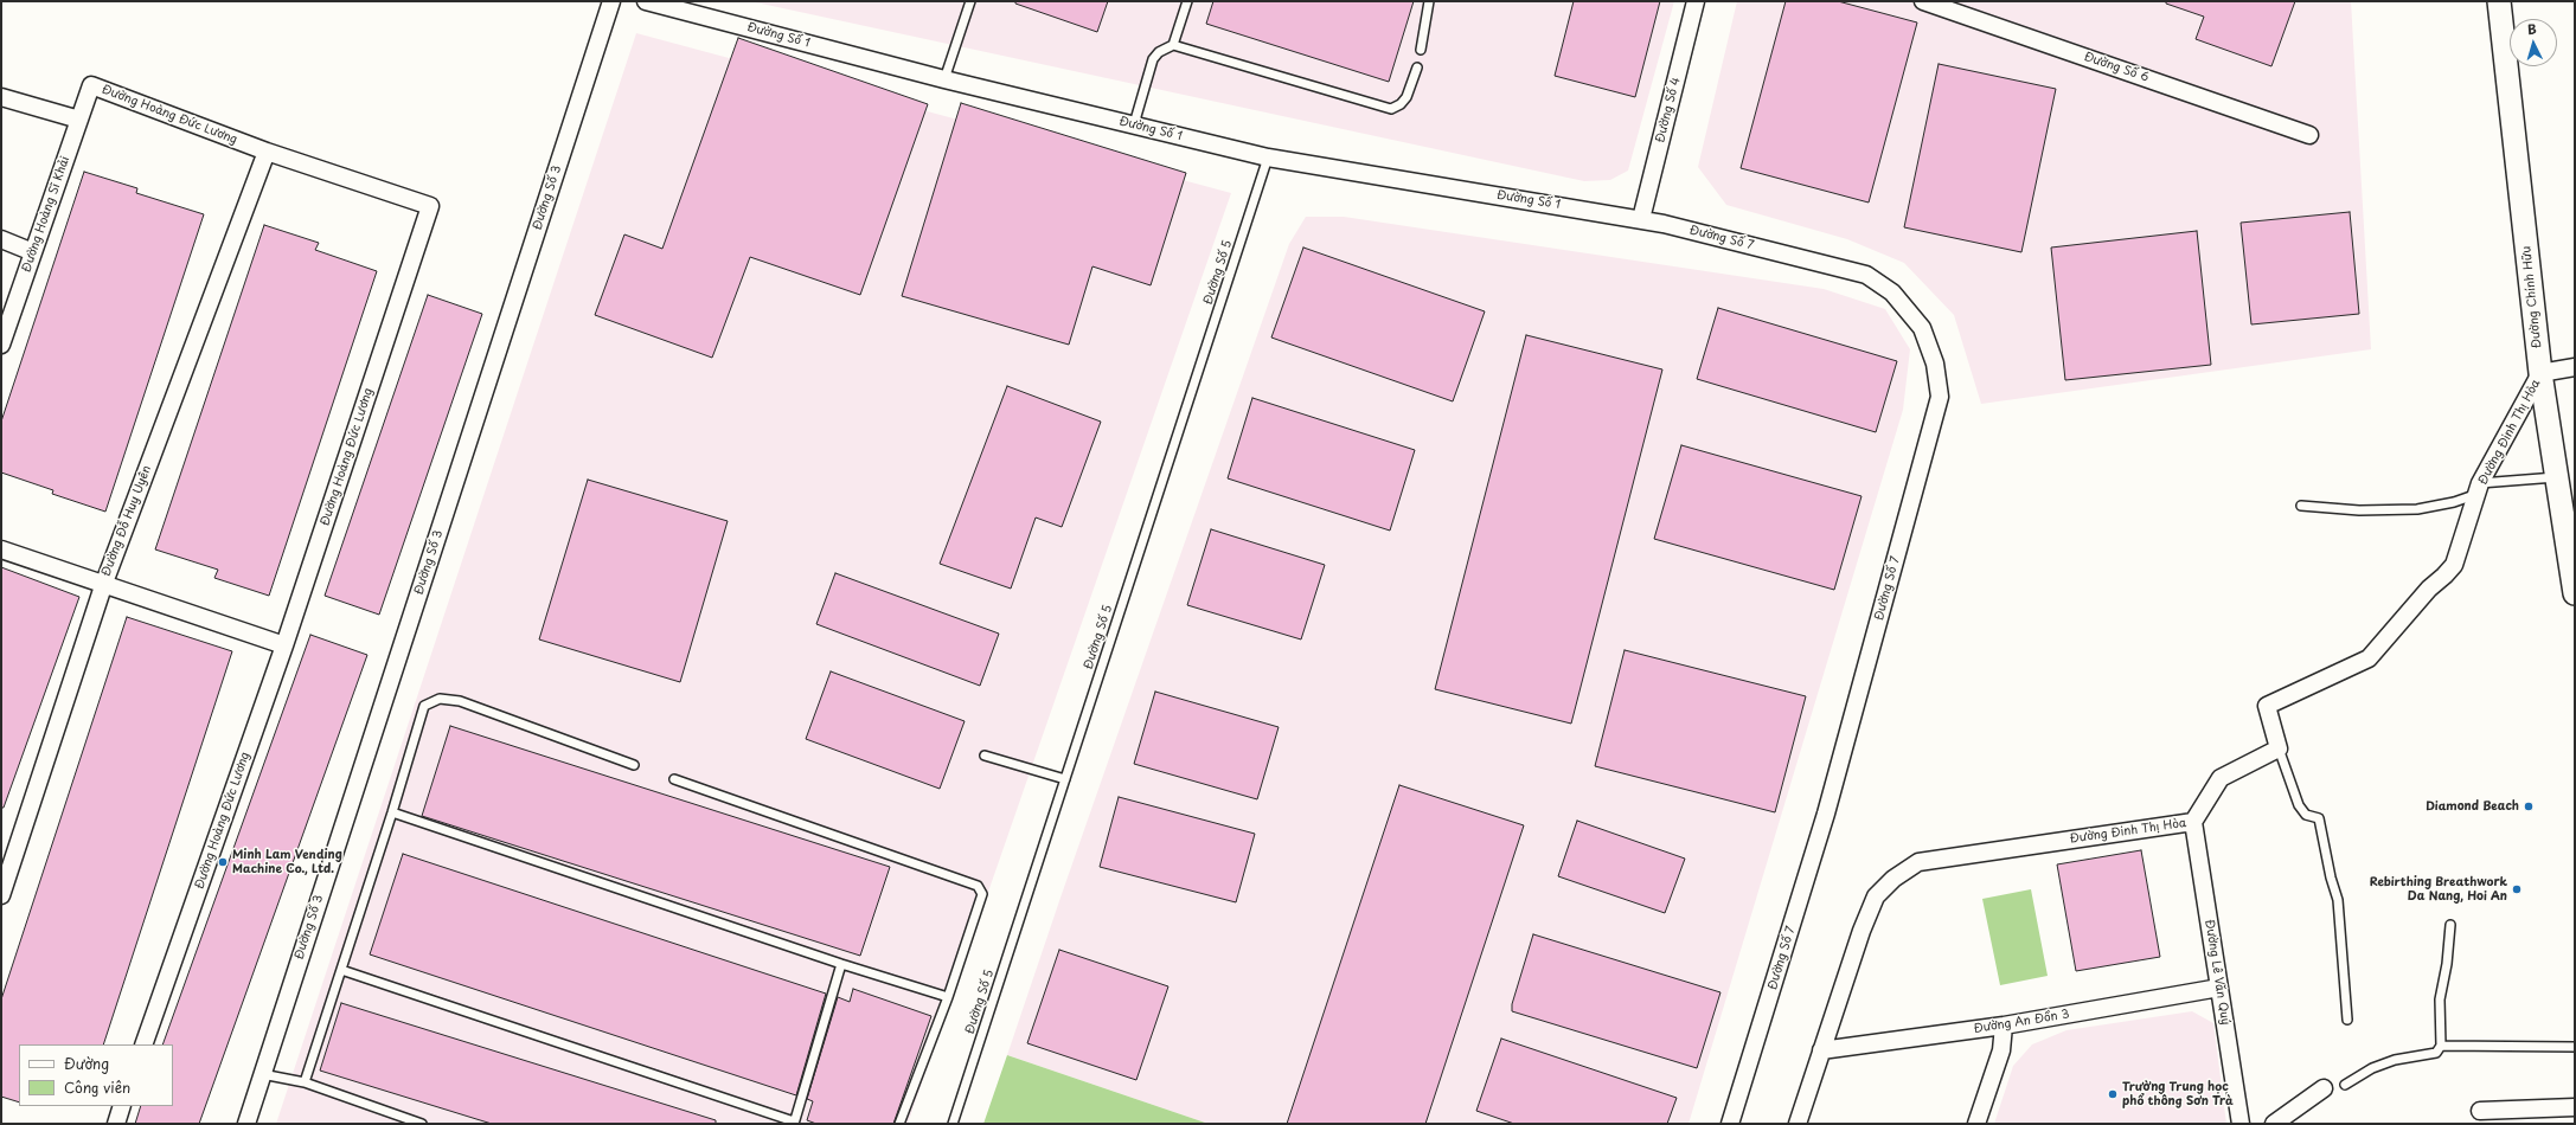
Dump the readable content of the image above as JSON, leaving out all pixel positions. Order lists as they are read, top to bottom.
{
  "streets": {
    "street": [
      "Đường Số 1",
      "Đường Số 6",
      "Đường Số 4",
      "Đường Hoàng Đức Lương",
      "Đường Số 3",
      "Đường Hoàng Sĩ Khải",
      "Đường Số 7",
      "Đường Chính Hữu",
      "Đường Đinh Thị Hòa",
      "Đường Đỗ Huy Uyên",
      "Đường Lê Văn Quý",
      "Đường An Đồn 3"
    ],
    "lane": ["Đường Số 5"]
  },
  "crossings": [
    ["Đường Số 1", "Đường Số 4"],
    ["Đường Số 1", "Đường Số 7"],
    ["Đường Số 1", "Đường Số 5"],
    ["Đường Hoàng Đức Lương", "Đường Hoàng Sĩ Khải"],
    ["Đường Hoàng Đức Lương", "Đường Đỗ Huy Uyên"],
    ["Đường Chính Hữu", "Đường Đinh Thị Hòa"],
    ["Đường Đinh Thị Hòa", "Đường Lê Văn Quý"],
    ["Đường Đinh Thị Hòa", "Đường An Đồn 3"],
    ["Đường Lê Văn Quý", "Đường An Đồn 3"]
  ],
  "places": [
    "Diamond Beach",
    "Minh Lam Vending Machine Co., Ltd.",
    "Rebirthing Breathwork Da Nang, Hoi An",
    "Trường Trung học phổ thông Sơn Trà"
  ],
  "legend": ["Đường", "Công viên"],
  "north": "top"
}
